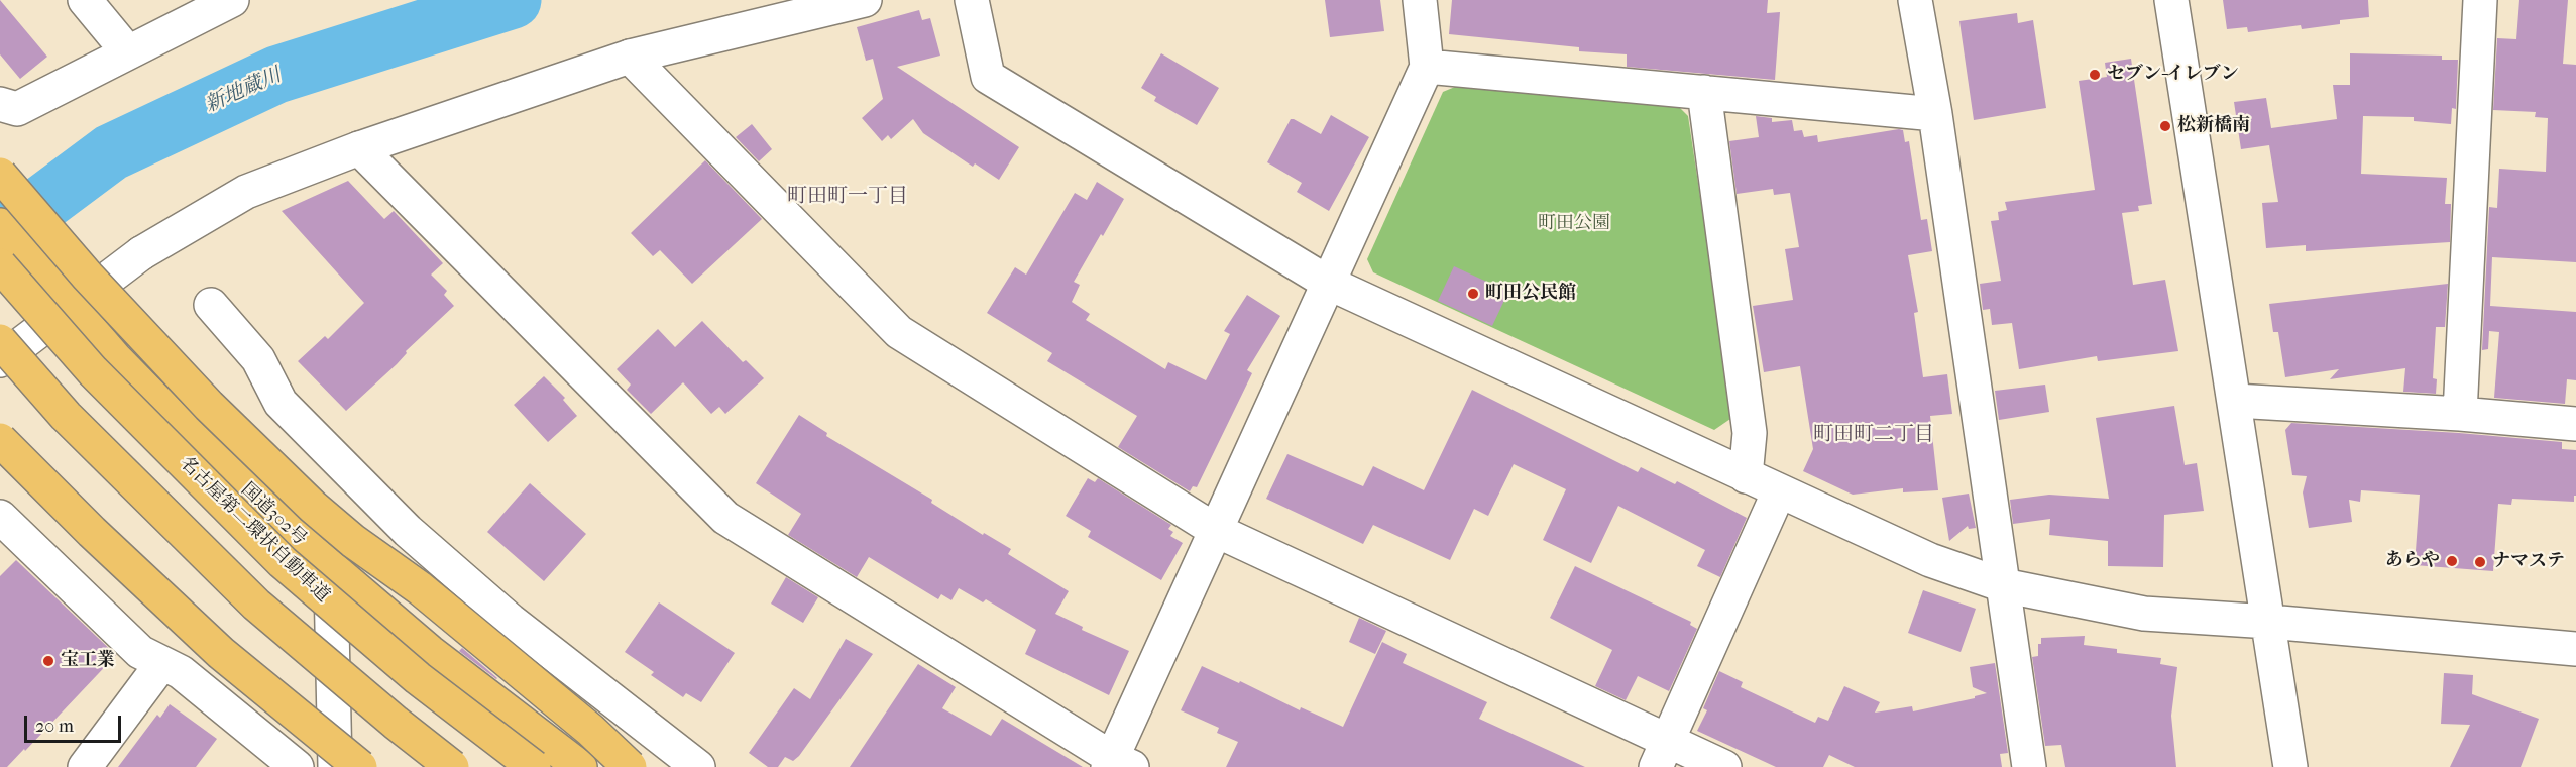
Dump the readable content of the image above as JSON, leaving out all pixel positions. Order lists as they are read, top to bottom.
{
  "streets": {
    "highway": ["国道302号", "名古屋第二環状自動車道"]
  },
  "districts": ["町田町一丁目", "町田町二丁目"],
  "water": ["新地蔵川"],
  "parks": ["町田公園"],
  "places": [
    "セブン-イレブン",
    "松新橋南",
    "町田公民館",
    "あらや",
    "ナマステ",
    "宝工業"
  ],
  "scale_bar": "20 m"
}
